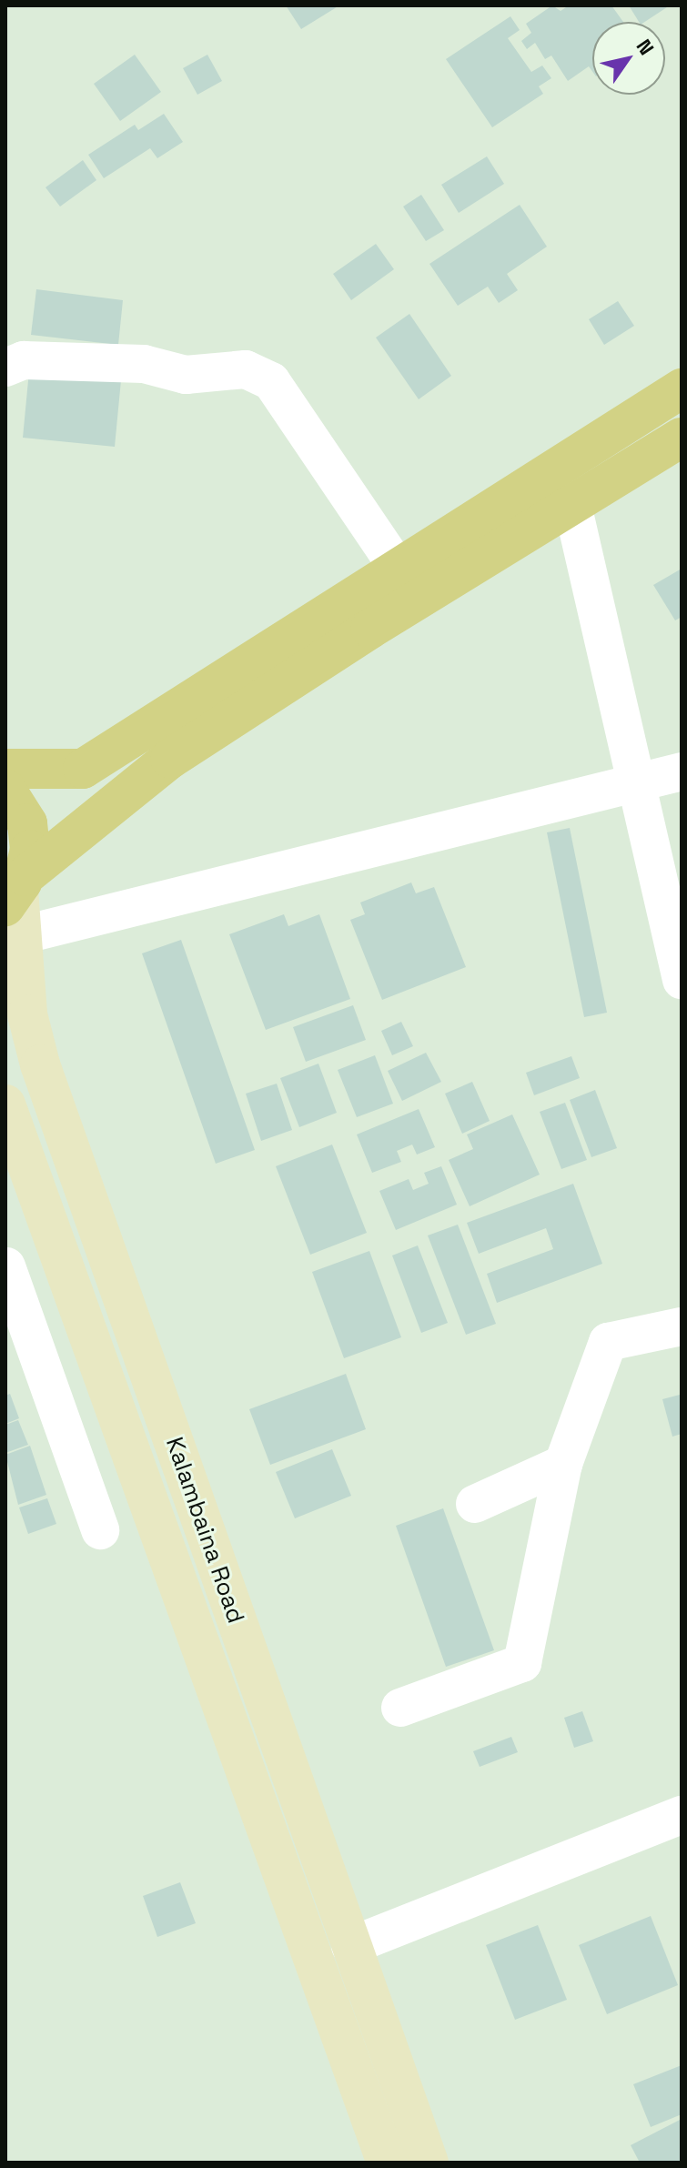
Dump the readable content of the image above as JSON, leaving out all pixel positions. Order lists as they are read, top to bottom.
{
  "streets": {
    "main road": ["Kalambaina Road"]
  },
  "north": "top right"
}
